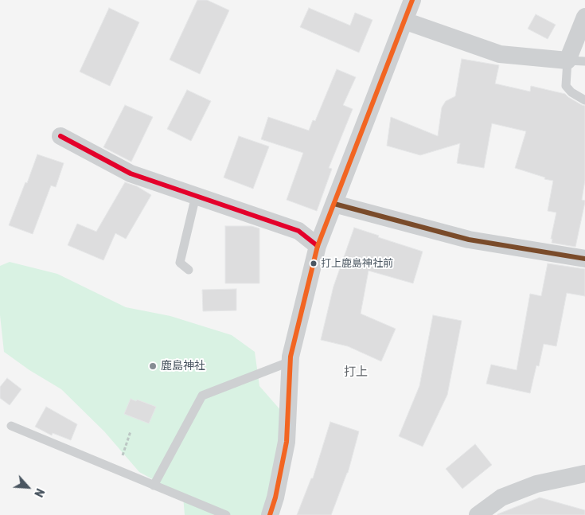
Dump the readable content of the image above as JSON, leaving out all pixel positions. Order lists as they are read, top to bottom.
{
  "districts": ["打上"],
  "places": ["打上鹿島神社前", "鹿島神社"],
  "north": "bottom right"
}
